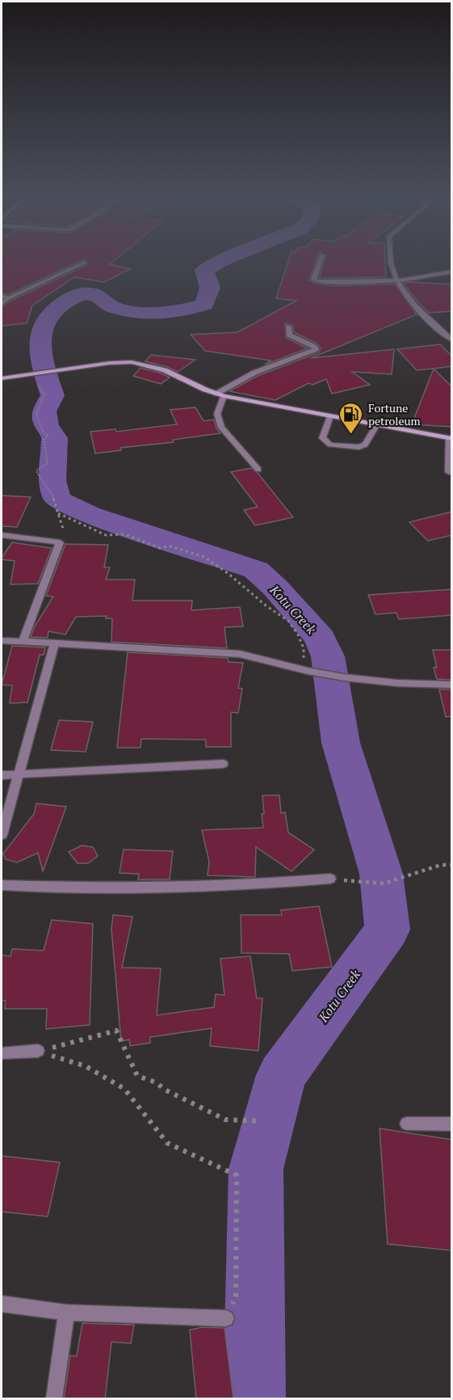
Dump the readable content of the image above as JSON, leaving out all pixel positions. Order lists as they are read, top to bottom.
{
  "water": ["Kotu Creek"],
  "places": {
    "fuel station": ["Fortune petroleum"]
  }
}
